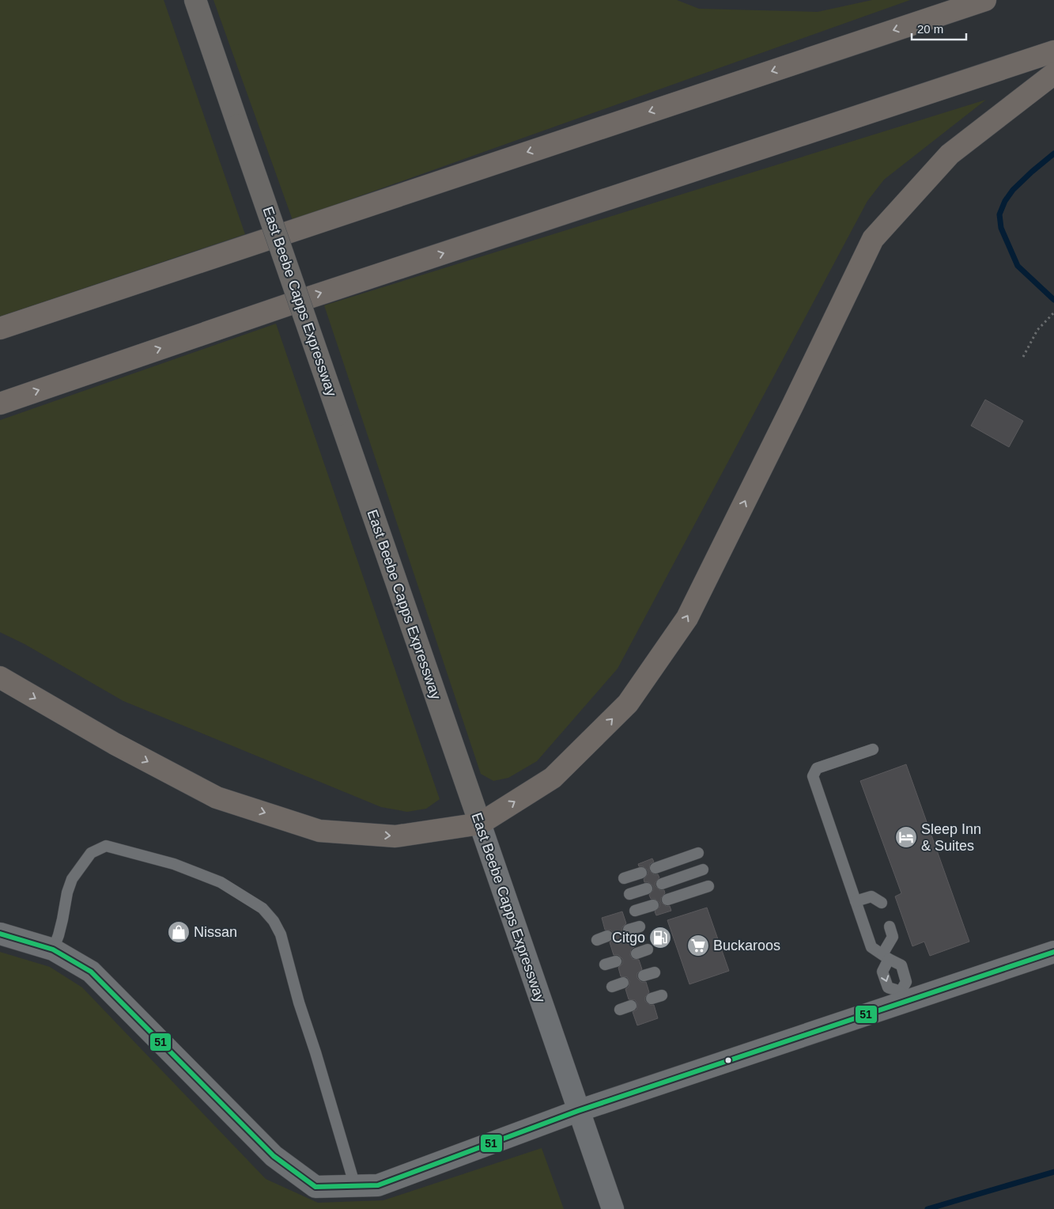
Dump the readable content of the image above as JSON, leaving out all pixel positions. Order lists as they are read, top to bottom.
{
  "streets": {
    "main road": ["East Beebe Capps Expressway"]
  },
  "places": {
    "hotel": ["Sleep Inn & Suites"],
    "shop": ["Nissan"],
    "fuel station": ["Citgo"],
    "supermarket": ["Buckaroos"]
  },
  "lines": ["transit line 51"],
  "scale_bar": "20 m"
}
